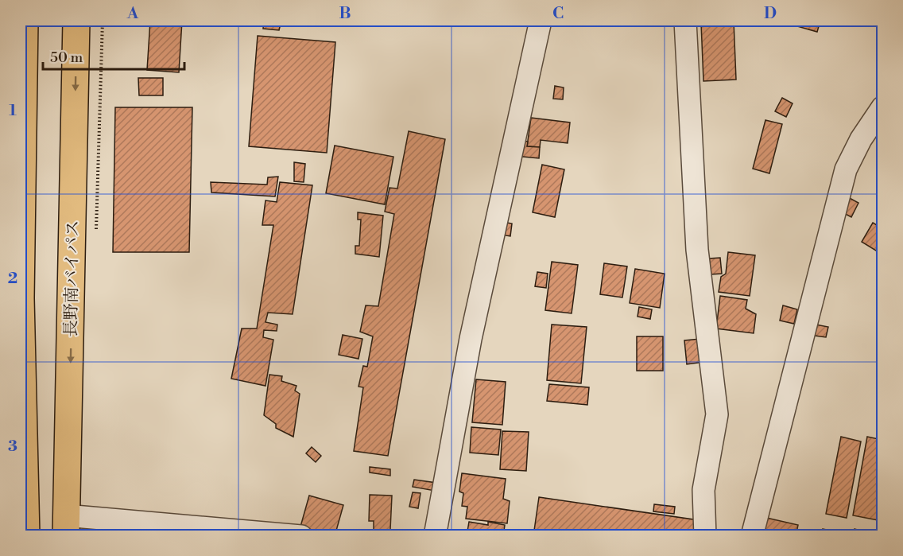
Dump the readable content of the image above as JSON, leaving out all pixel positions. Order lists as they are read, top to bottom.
{
  "streets": {
    "highway": ["長野南バイパス"]
  },
  "scale_bar": "50 m",
  "grid": {
    "columns": [
      "A",
      "B",
      "C",
      "D"
    ],
    "rows": ["1", "2", "3"]
  }
}
